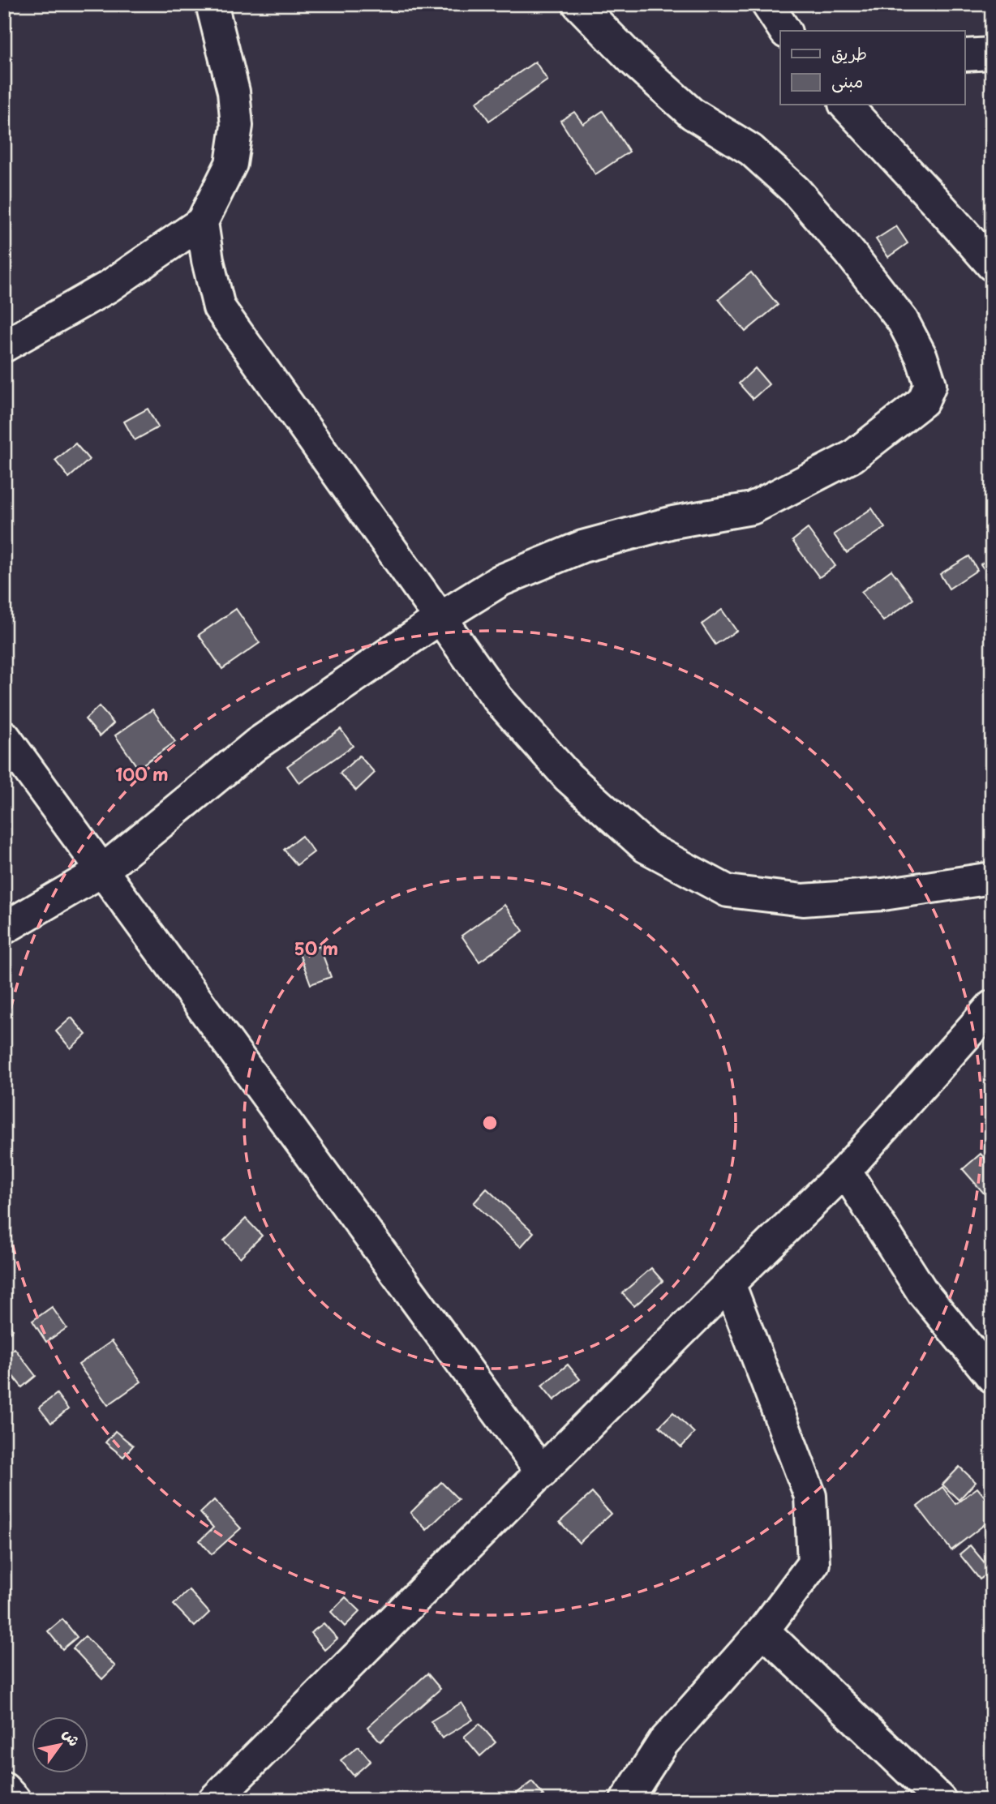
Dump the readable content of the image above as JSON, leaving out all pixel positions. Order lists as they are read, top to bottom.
{
  "legend": ["طريق", "مبنى"],
  "north": "top right",
  "rings": ["100 m", "50 m"]
}
